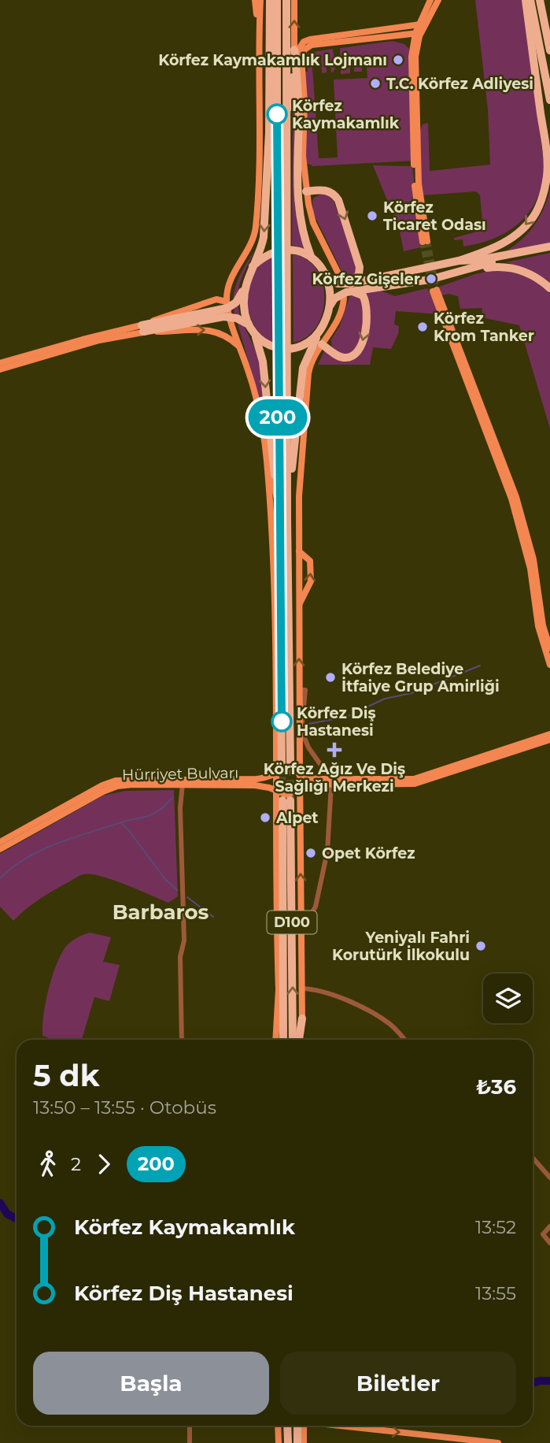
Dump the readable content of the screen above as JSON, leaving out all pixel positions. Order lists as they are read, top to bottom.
{
  "streets": {
    "highway": ["D100"],
    "main road": ["Hürriyet Bulvarı"]
  },
  "districts": ["Barbaros"],
  "places": {
    "other": [
      "Körfez Kaymakamlık Lojmanı",
      "T.C. Körfez Adliyesi",
      "Körfez Kaymakamlık",
      "Körfez Ticaret Odası",
      "Körfez Gişeler",
      "Körfez Krom Tanker",
      "Körfez Belediye İtfaiye Grup Amirliği",
      "Körfez Diş Hastanesi",
      "Alpet",
      "Opet Körfez",
      "Yeniyalı Fahri Korutürk İlkokulu"
    ],
    "health": ["Körfez Ağız Ve Diş Sağlığı Merkezi"]
  },
  "lines": ["bus line 200"],
  "page": {
    "on_map": "200",
    "heading": ["5 dk", "13:50 – 13:55 · Otobüs", "₺36"],
    "legs": ["2", "200"],
    "list": [
      {
        "name": "Körfez Kaymakamlık",
        "value": "13:52"
      },
      {
        "name": "Körfez Diş Hastanesi",
        "value": "13:55"
      }
    ],
    "buttons": ["Başla", "Biletler"]
  }
}
